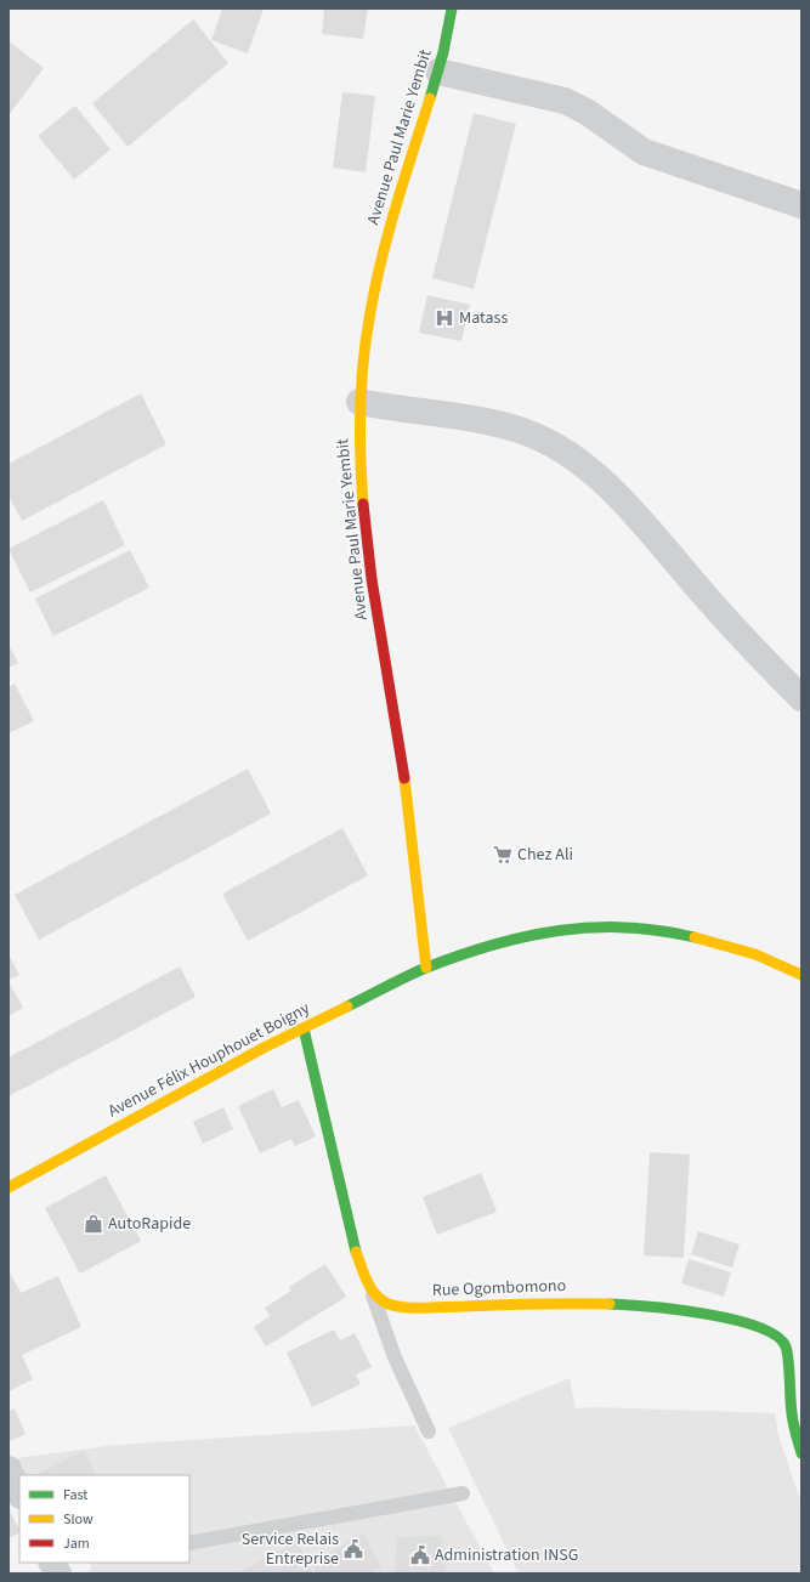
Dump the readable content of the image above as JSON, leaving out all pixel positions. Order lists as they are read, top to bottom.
{
  "streets": {
    "main road": ["Avenue Paul Marie Yembit", "Avenue Félix Houphouet Boigny", "Rue Ogombomono"]
  },
  "crossings": [
    ["Avenue Paul Marie Yembit", "Avenue Félix Houphouet Boigny"],
    ["Avenue Félix Houphouet Boigny", "Rue Ogombomono"]
  ],
  "places": {
    "hospital": ["Matass"],
    "supermarket": ["Chez Ali"],
    "shop": ["AutoRapide"],
    "public building": ["Service Relais Entreprise", "Administration INSG"]
  },
  "legend": ["Fast", "Slow", "Jam"]
}
